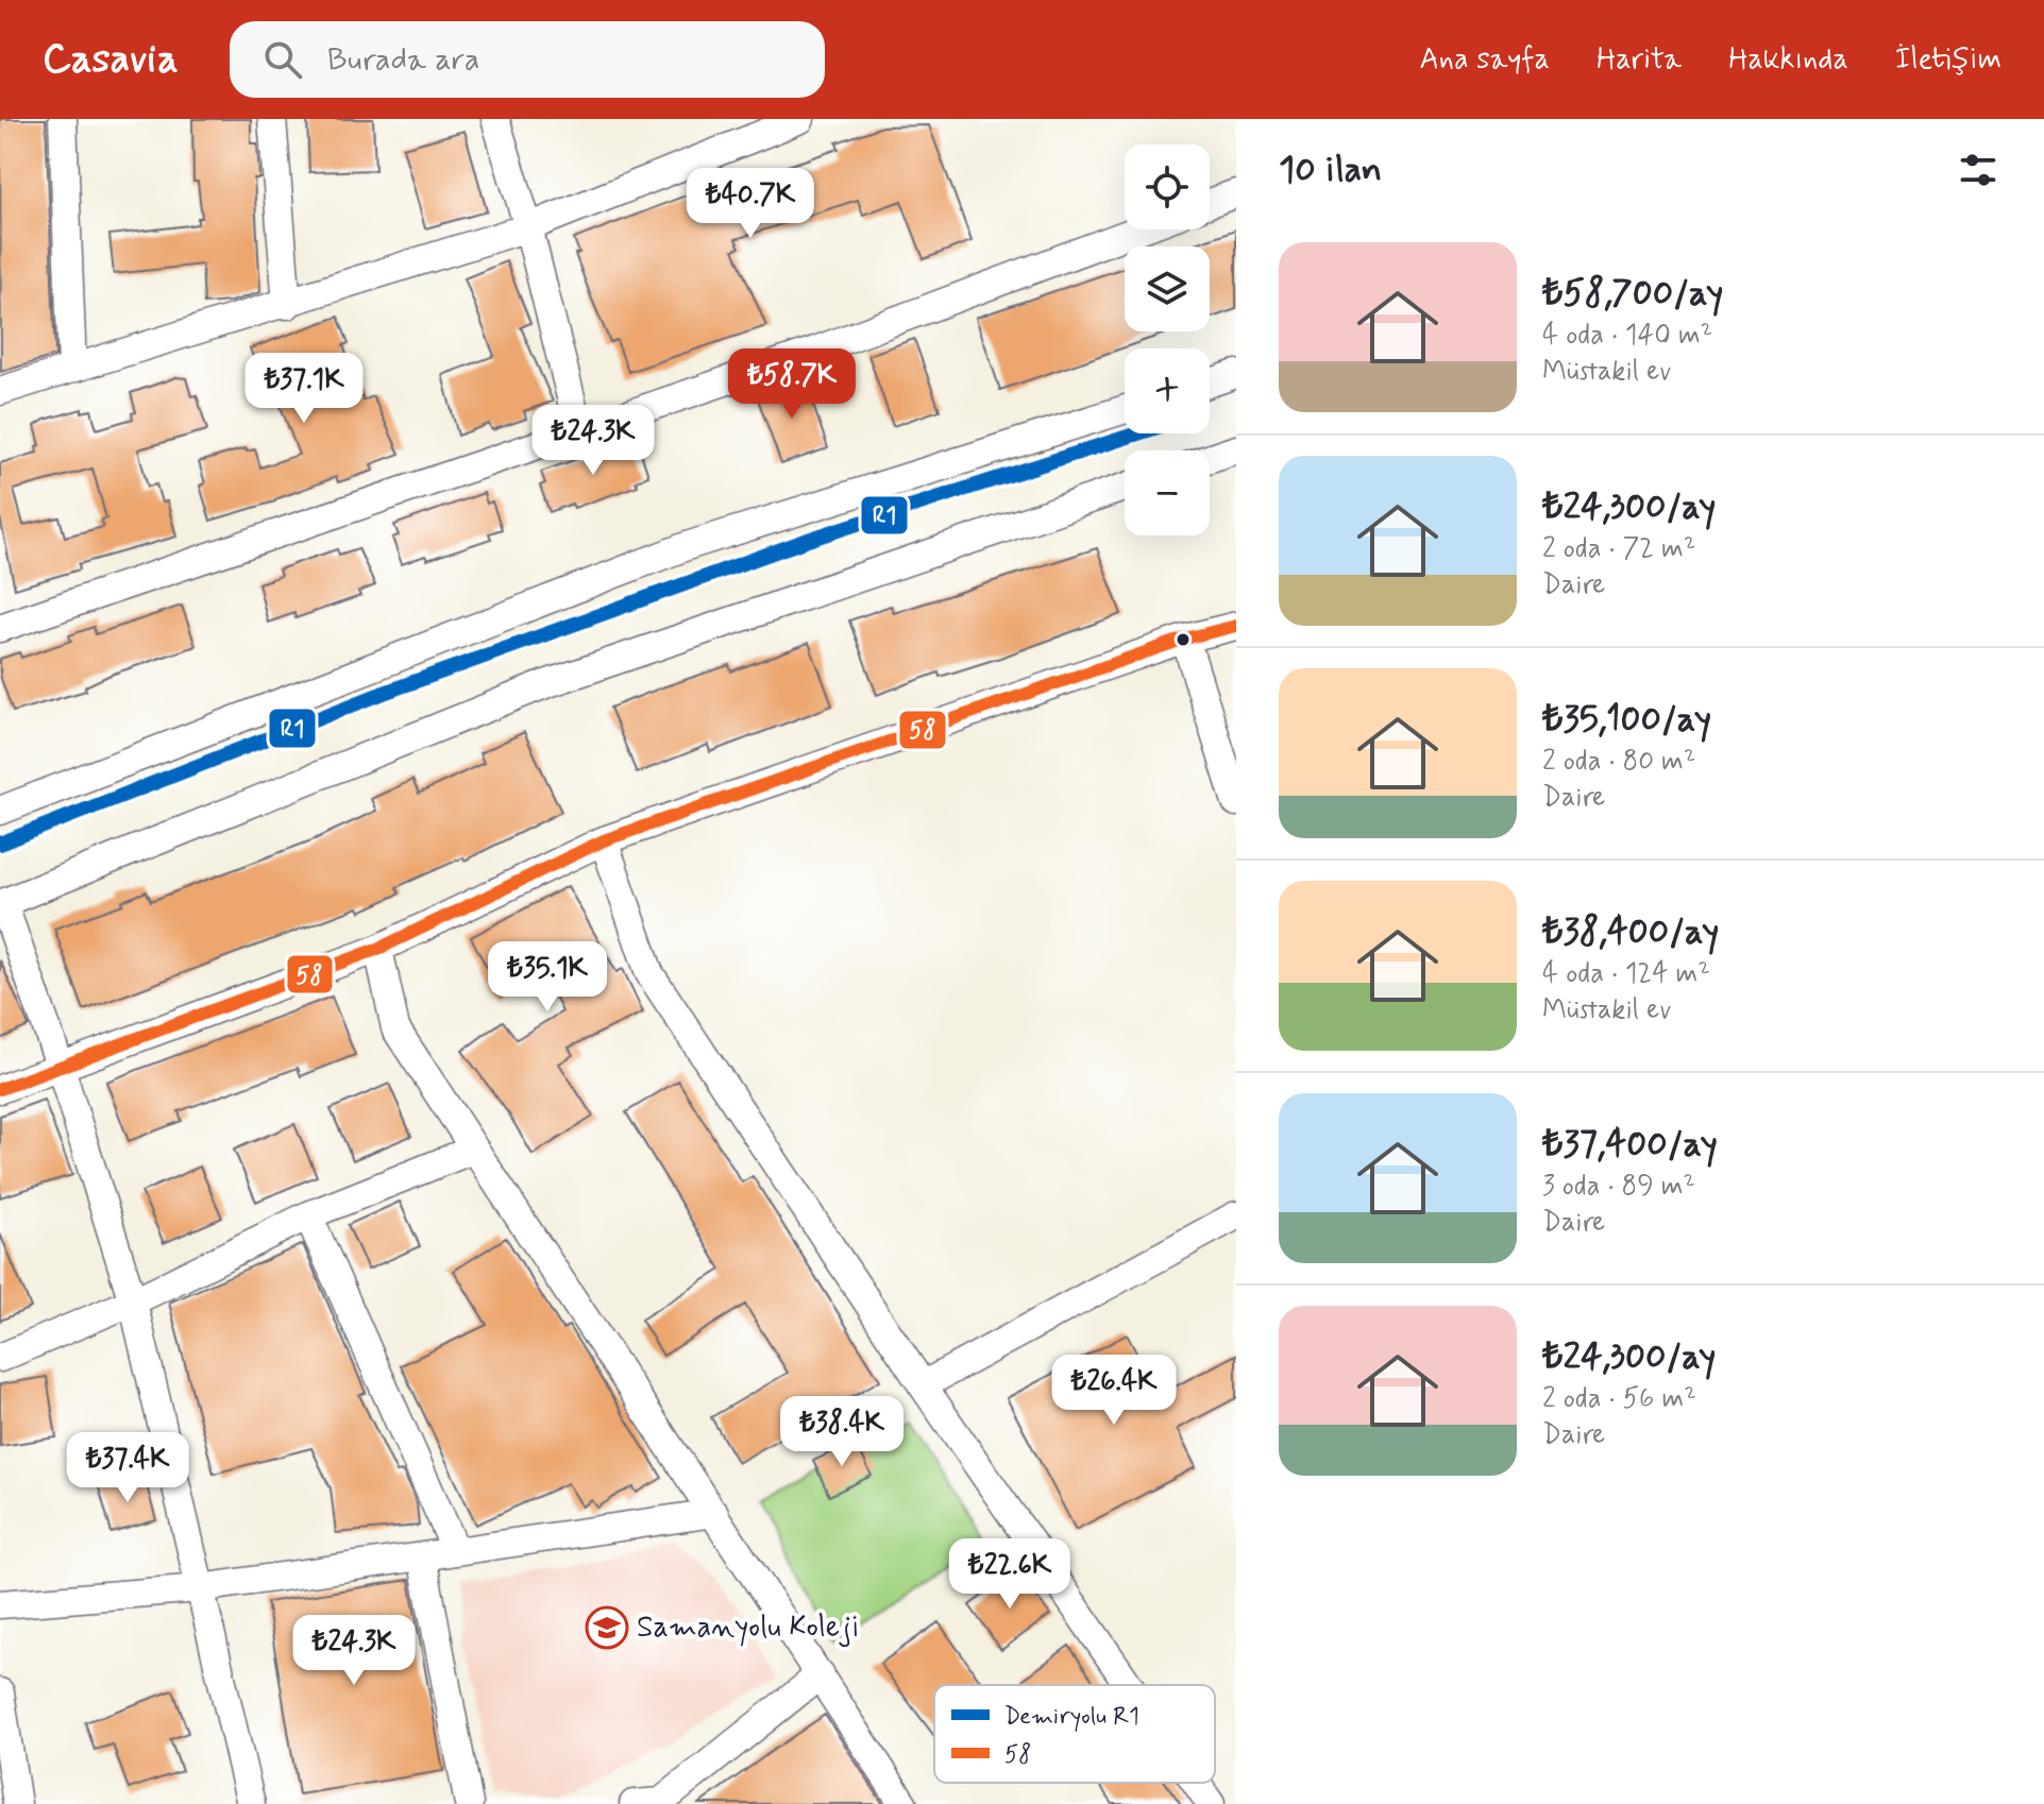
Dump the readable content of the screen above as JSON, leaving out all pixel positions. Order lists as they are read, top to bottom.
{
  "places": {
    "school or university": ["Samanyolu Koleji"]
  },
  "lines": ["rail line R1", "transit line 58"],
  "legend": ["Demiryolu R1", "58"],
  "page": {
    "header": "Casavia",
    "search": "Burada ara",
    "nav": [
      "Ana sayfa",
      "Harita",
      "Hakkında",
      "İletişim"
    ],
    "heading": "10 ilan",
    "map_buttons": ["+", "−"],
    "price": [
      "₺40.7K",
      "₺58.7K",
      "₺37.1K",
      "₺24.3K",
      "₺35.1K",
      "₺26.4K",
      "₺38.4K",
      "₺37.4K",
      "₺22.6K",
      "₺24.3K"
    ],
    "list": [
      {
        "name": "₺58,700/ay",
        "note": "4 oda · 140 m² · Müstakil ev"
      },
      {
        "name": "₺24,300/ay",
        "note": "2 oda · 72 m² · Daire"
      },
      {
        "name": "₺35,100/ay",
        "note": "2 oda · 80 m² · Daire"
      },
      {
        "name": "₺38,400/ay",
        "note": "4 oda · 124 m² · Müstakil ev"
      },
      {
        "name": "₺37,400/ay",
        "note": "3 oda · 89 m² · Daire"
      },
      {
        "name": "₺24,300/ay",
        "note": "2 oda · 56 m² · Daire"
      }
    ]
  }
}
